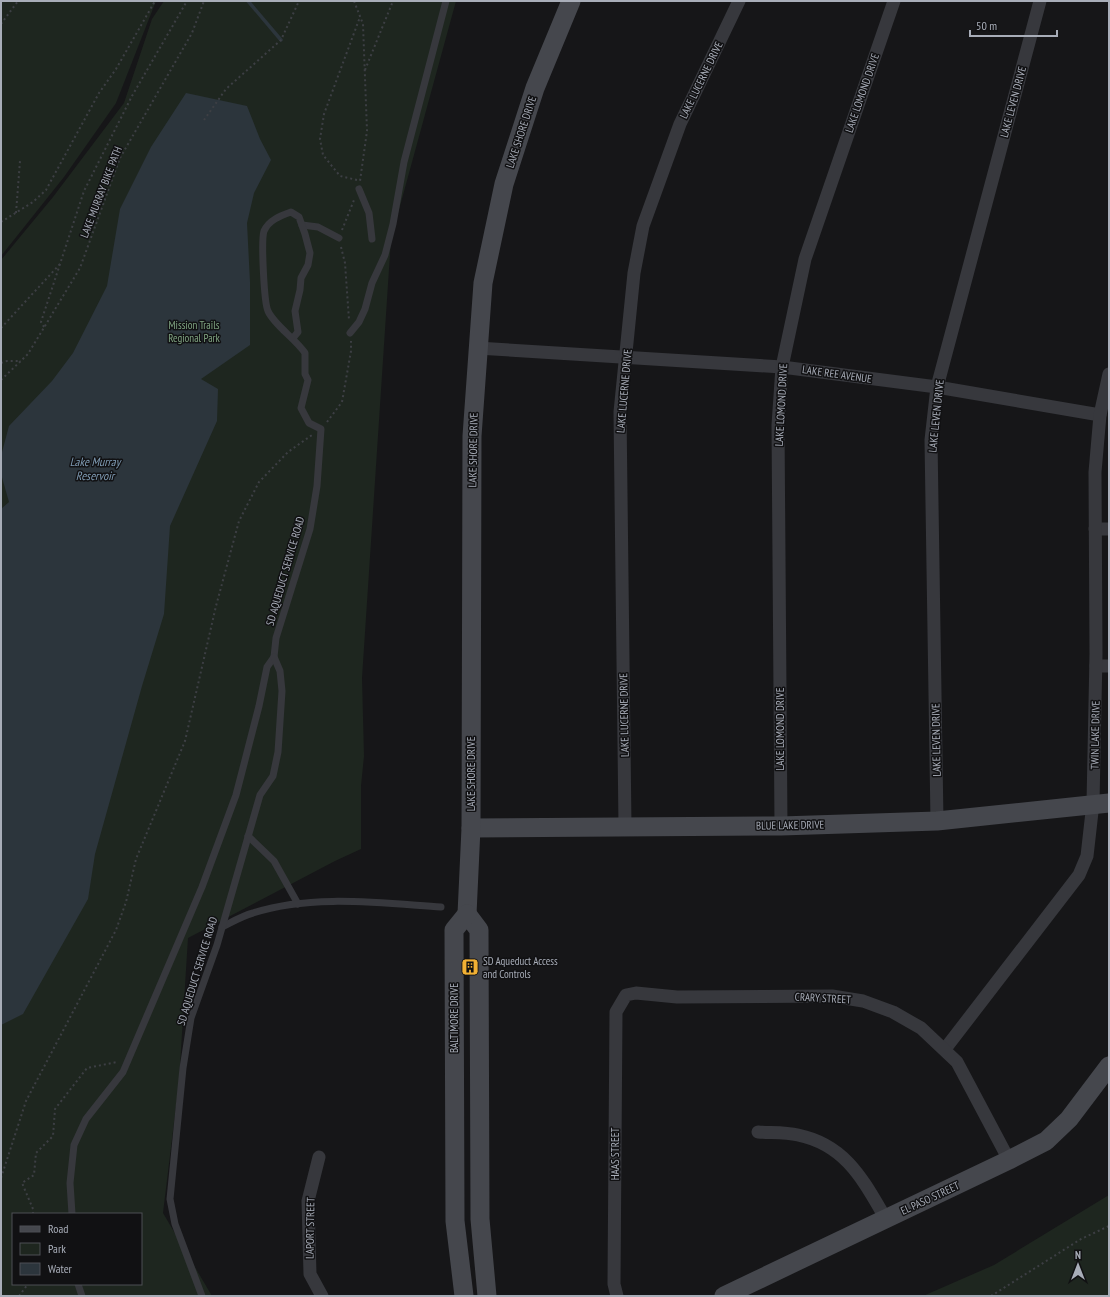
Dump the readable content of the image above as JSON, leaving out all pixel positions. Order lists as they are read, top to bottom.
{
  "streets": {
    "main road": [
      "LAKE SHORE DRIVE",
      "BLUE LAKE DRIVE",
      "BALTIMORE DRIVE",
      "EL PASO STREET"
    ],
    "street": [
      "LAKE LUCERNE DRIVE",
      "LAKE LOMOND DRIVE",
      "LAKE LEVEN DRIVE",
      "LAKE REE AVENUE",
      "TWIN LAKE DRIVE",
      "CRARY STREET",
      "HAAS STREET",
      "LAPORT STREET"
    ],
    "lane": ["SD AQUEDUCT SERVICE ROAD"],
    "path": ["LAKE MURRAY BIKE PATH"]
  },
  "crossings": [
    ["LAKE LUCERNE DRIVE", "LAKE REE AVENUE"],
    ["LAKE LUCERNE DRIVE", "BLUE LAKE DRIVE"],
    ["LAKE LOMOND DRIVE", "LAKE REE AVENUE"],
    ["LAKE LOMOND DRIVE", "BLUE LAKE DRIVE"],
    ["LAKE LEVEN DRIVE", "LAKE REE AVENUE"],
    ["LAKE LEVEN DRIVE", "BLUE LAKE DRIVE"],
    ["LAKE SHORE DRIVE", "LAKE REE AVENUE"],
    ["LAKE SHORE DRIVE", "BLUE LAKE DRIVE"],
    ["LAKE SHORE DRIVE", "BALTIMORE DRIVE"],
    ["LAKE REE AVENUE", "TWIN LAKE DRIVE"],
    ["TWIN LAKE DRIVE", "BLUE LAKE DRIVE"],
    ["TWIN LAKE DRIVE", "CRARY STREET"],
    ["CRARY STREET", "HAAS STREET"],
    ["CRARY STREET", "EL PASO STREET"]
  ],
  "water": ["Lake Murray Reservoir"],
  "parks": ["Mission Trails Regional Park"],
  "places": {
    "building": ["SD Aqueduct Access and Controls"]
  },
  "legend": ["Road", "Park", "Water"],
  "scale_bar": "50 m",
  "north": "top"
}
